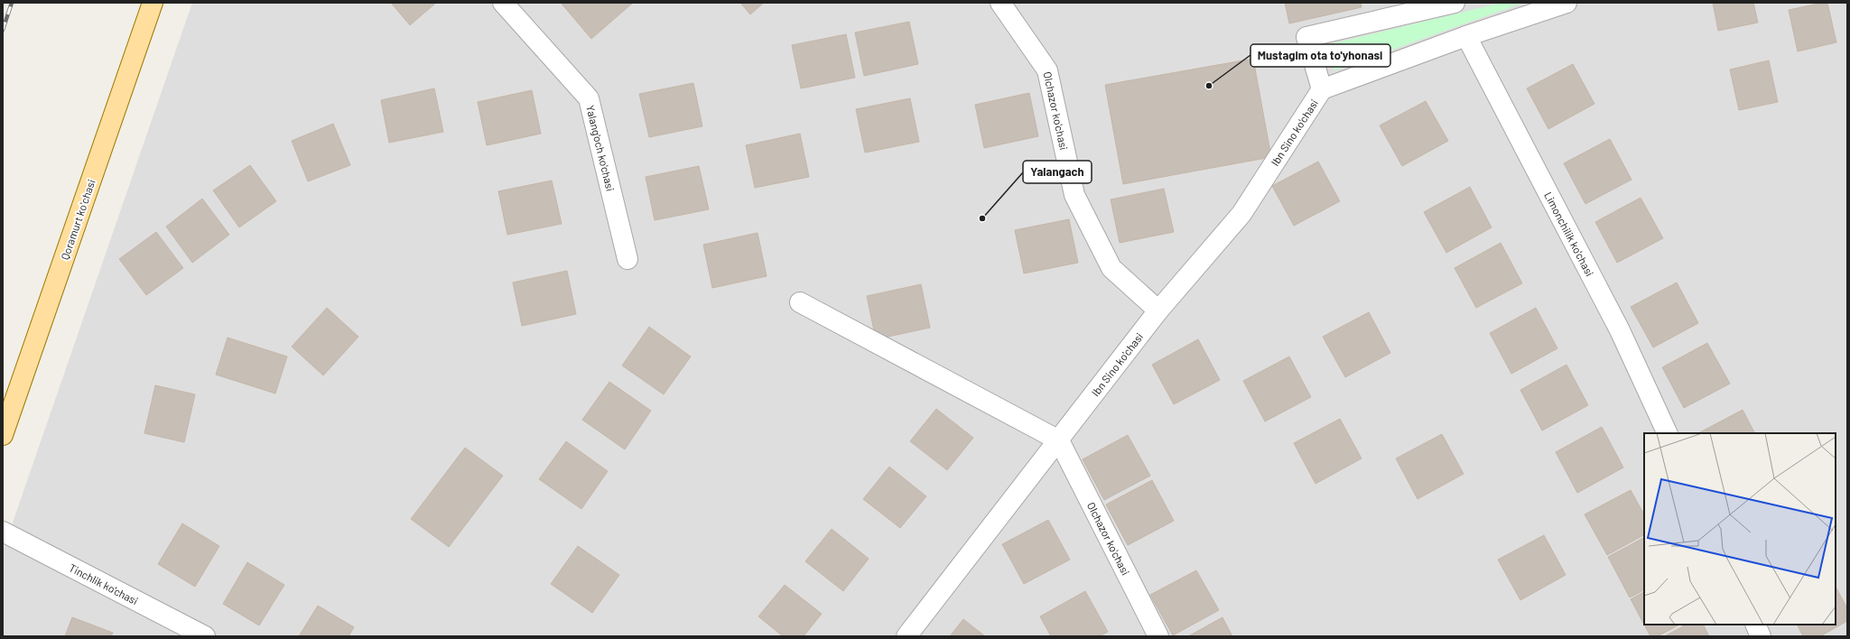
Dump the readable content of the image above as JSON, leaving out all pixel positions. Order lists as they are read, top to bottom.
{
  "streets": {
    "main road": ["Qoramurt koʻchasi"],
    "street": [
      "Olchazor ko'chasi",
      "Ibn Sino ko'chasi",
      "Yalang'och ko'chasi",
      "Limonchilik ko'chasi",
      "Tinchlik ko'chasi"
    ]
  },
  "crossings": [
    ["Olchazor ko'chasi", "Ibn Sino ko'chasi"],
    ["Ibn Sino ko'chasi", "Limonchilik ko'chasi"]
  ],
  "places": ["Mustagim ota to'yhonasi", "Yalangach"]
}
